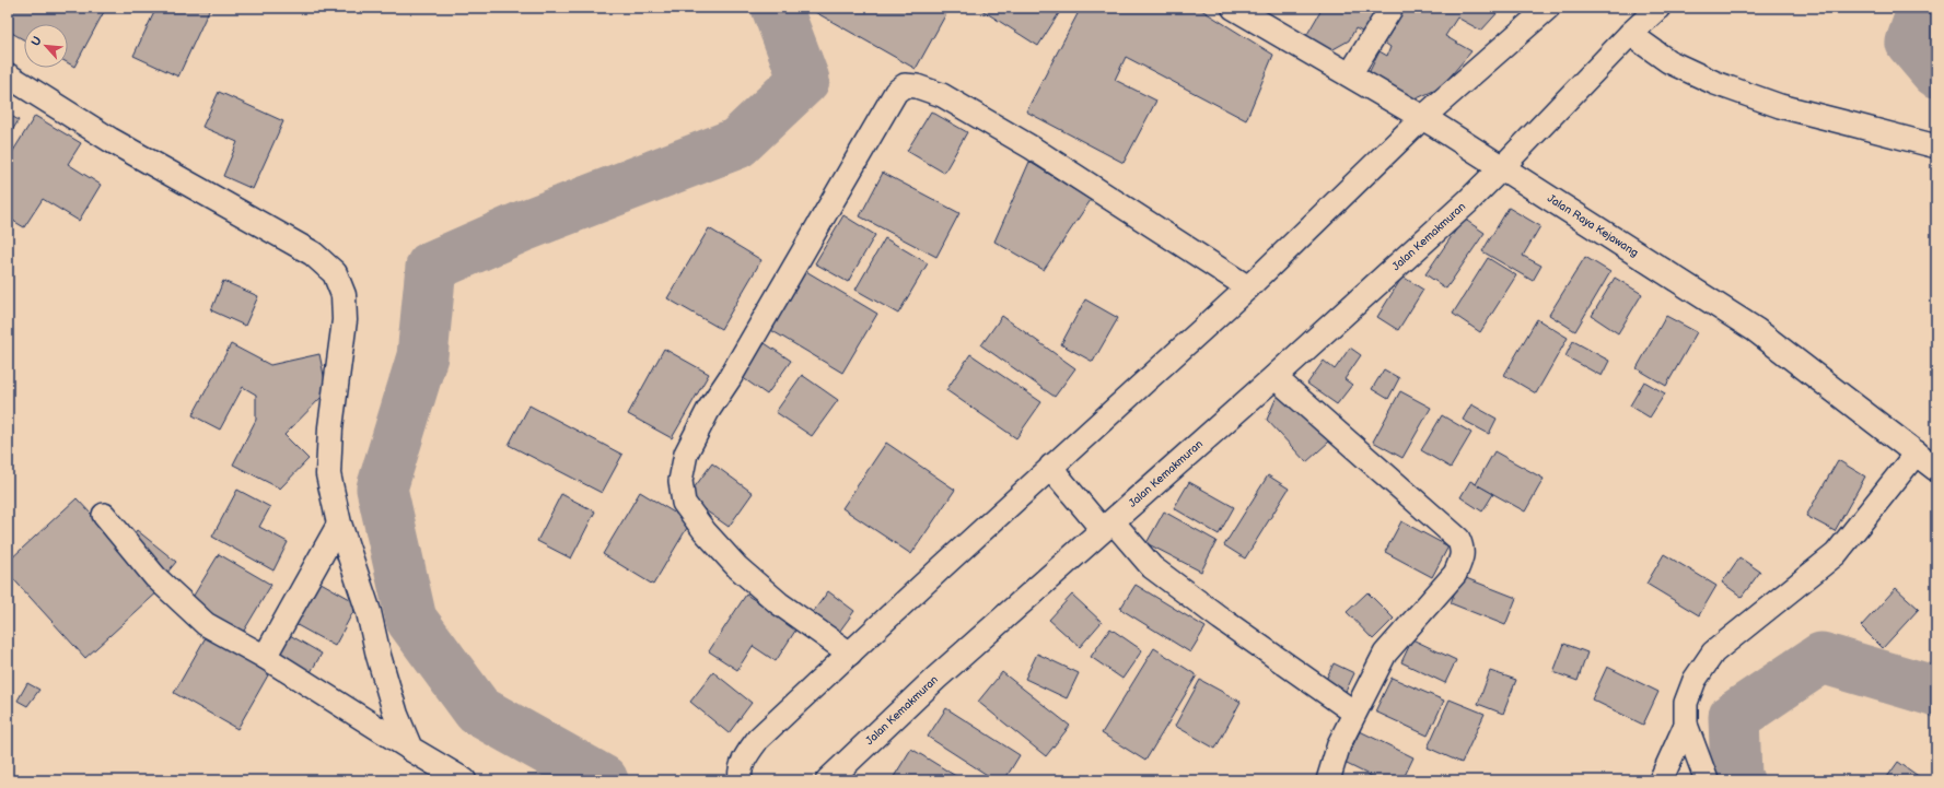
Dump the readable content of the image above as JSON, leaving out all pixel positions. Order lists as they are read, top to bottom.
{
  "streets": {
    "street": ["Jalan Raya Kejawang", "Jalan Kemakmuran"]
  },
  "crossings": [
    ["Jalan Raya Kejawang", "Jalan Kemakmuran"]
  ],
  "north": "top left"
}
